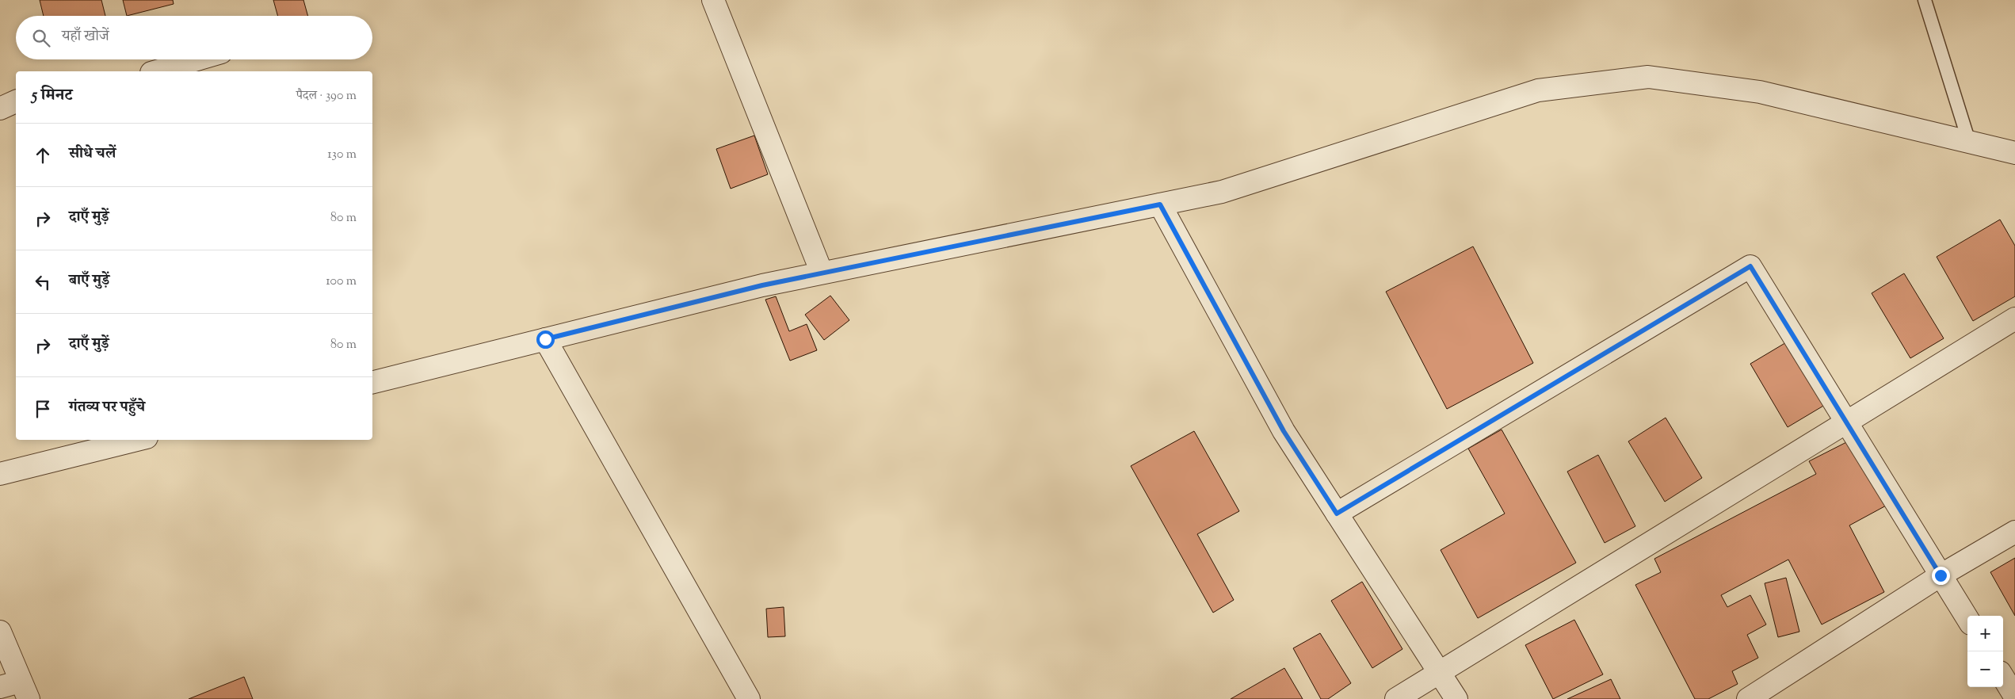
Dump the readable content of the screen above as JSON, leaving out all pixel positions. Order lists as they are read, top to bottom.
{
  "page": {
    "search": "यहाँ खोजें",
    "heading": ["5 मिनट", "पैदल · 390 m"],
    "list": [
      ["सीधे चलें", "130 m"],
      ["दाएँ मुड़ें", "80 m"],
      ["बाएँ मुड़ें", "100 m"],
      ["दाएँ मुड़ें", "80 m"],
      "गंतव्य पर पहुँचे"
    ],
    "map_buttons": ["+", "−"]
  }
}
